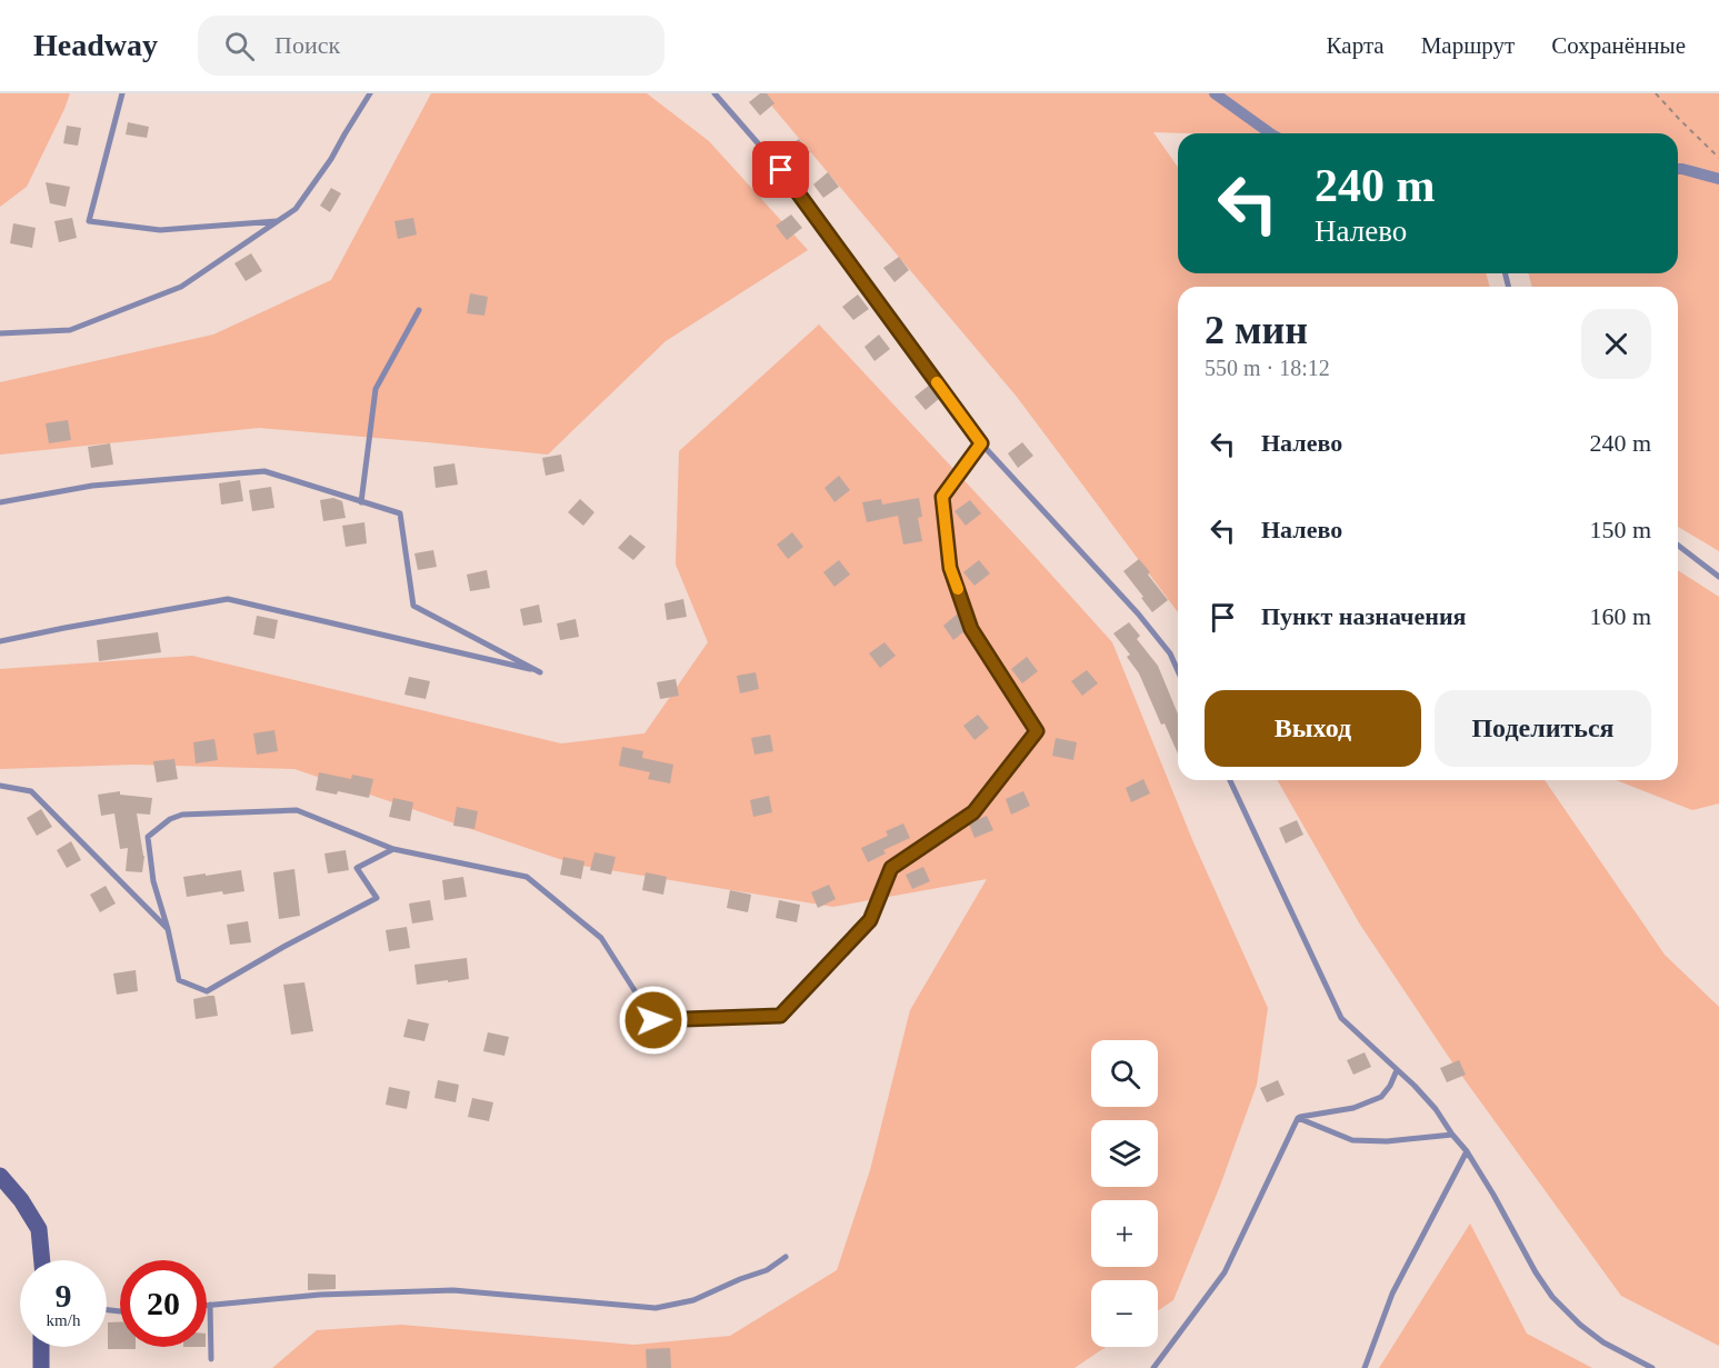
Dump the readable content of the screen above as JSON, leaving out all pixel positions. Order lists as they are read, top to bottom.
{
  "page": {
    "header": "Headway",
    "search": "Поиск",
    "nav": ["Карта", "Маршрут", "Сохранённые"],
    "turn": ["240 m", "Налево"],
    "heading": ["2 мин", "550 m · 18:12"],
    "list": [
      {
        "name": "Налево",
        "value": "240 m"
      },
      {
        "name": "Налево",
        "value": "150 m"
      },
      {
        "name": "Пункт назначения",
        "value": "160 m"
      }
    ],
    "buttons": ["Выход", "Поделиться"],
    "map_buttons": ["+", "−"],
    "speed": "9 km/h",
    "limit": "20"
  }
}
